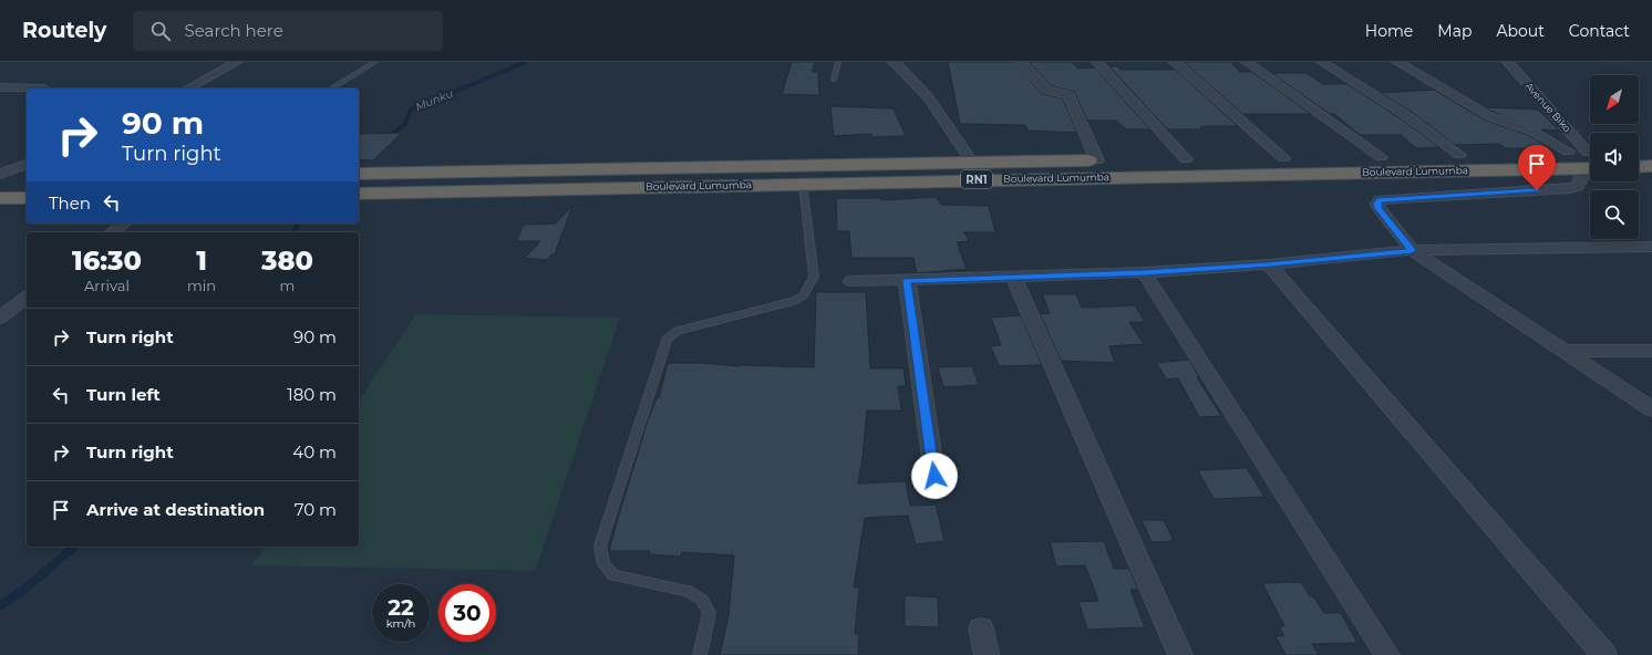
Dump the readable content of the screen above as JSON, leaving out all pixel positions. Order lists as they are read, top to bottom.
{
  "streets": {
    "highway": ["Boulevard Lumumba", "RN1"],
    "street": ["Avenue Biko"]
  },
  "water": ["Munku"],
  "north": "bottom left",
  "page": {
    "header": "Routely",
    "search": "Search here",
    "nav": [
      "Home",
      "Map",
      "About",
      "Contact"
    ],
    "turn": ["90 m", "Turn right"],
    "then": "Then",
    "eta": [
      "16:30",
      "Arrival",
      "1",
      "min",
      "380",
      "m"
    ],
    "list": [
      {
        "name": "Turn right",
        "value": "90 m"
      },
      {
        "name": "Turn left",
        "value": "180 m"
      },
      {
        "name": "Turn right",
        "value": "40 m"
      },
      {
        "name": "Arrive at destination",
        "value": "70 m"
      }
    ],
    "speed": "22 km/h",
    "limit": "30"
  }
}
